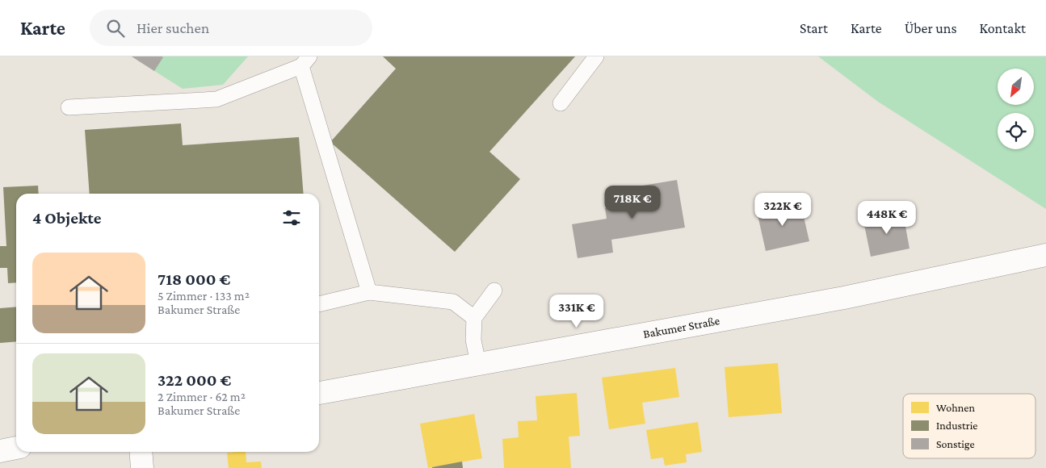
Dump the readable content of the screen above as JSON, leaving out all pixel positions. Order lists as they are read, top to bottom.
{
  "streets": {
    "street": ["Bakumer Straße"]
  },
  "legend": ["Wohnen", "Industrie", "Sonstige"],
  "north": "bottom left",
  "page": {
    "header": "Karte",
    "search": "Hier suchen",
    "nav": [
      "Start",
      "Karte",
      "Über uns",
      "Kontakt"
    ],
    "price": [
      "718K €",
      "322K €",
      "448K €",
      "331K €"
    ],
    "heading": "4 Objekte",
    "list": [
      {
        "name": "718 000 €",
        "note": "5 Zimmer · 133 m² · Bakumer Straße"
      },
      {
        "name": "322 000 €",
        "note": "2 Zimmer · 62 m² · Bakumer Straße"
      }
    ]
  }
}
